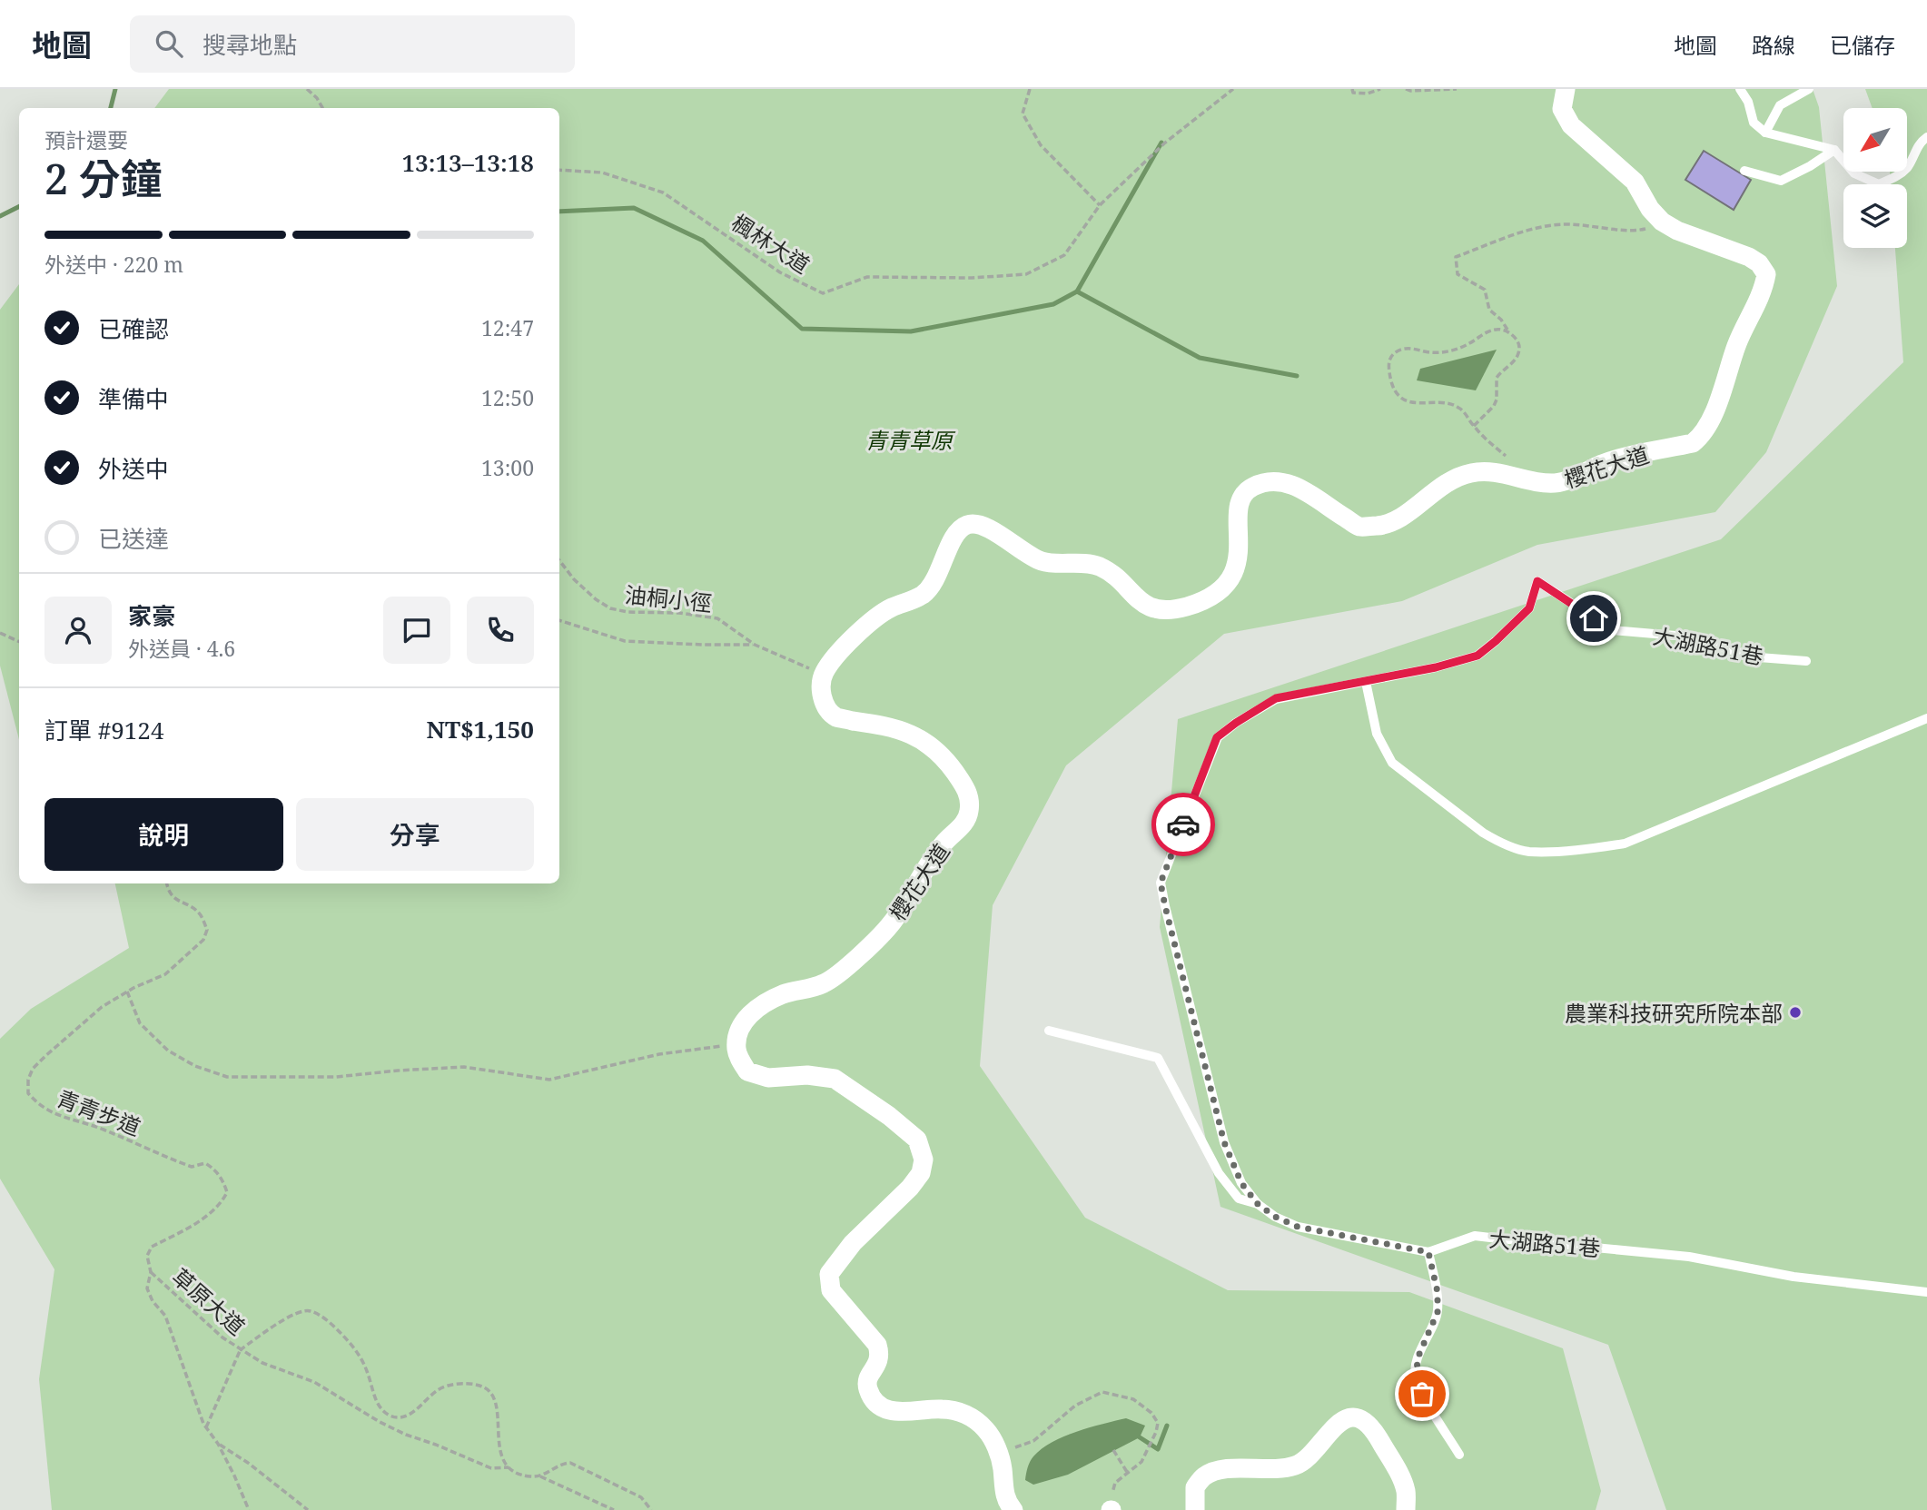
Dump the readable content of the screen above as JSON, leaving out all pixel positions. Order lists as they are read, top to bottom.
{
  "streets": {
    "street": ["櫻花大道"],
    "lane": ["大湖路51巷"],
    "path": [
      "楓林大道",
      "油桐小徑",
      "青青步道",
      "草原大道"
    ]
  },
  "crossings": [
    ["櫻花大道", "油桐小徑"],
    ["青青步道", "草原大道"]
  ],
  "parks": ["青青草原"],
  "places": ["農業科技研究所院本部"],
  "north": "bottom left",
  "page": {
    "header": "地圖",
    "search": "搜尋地點",
    "nav": ["地圖", "路線", "已儲存"],
    "heading": ["2 分鐘", "預計還要", "13:13–13:18"],
    "panel": [
      "家豪",
      "外送員 · 4.6",
      "訂單 #9124",
      "NT$1,150"
    ],
    "bar": "外送中 · 220 m",
    "list": [
      ["已確認", "12:47"],
      ["準備中", "12:50"],
      ["外送中", "13:00"],
      "已送達"
    ],
    "buttons": ["說明", "分享"]
  }
}
